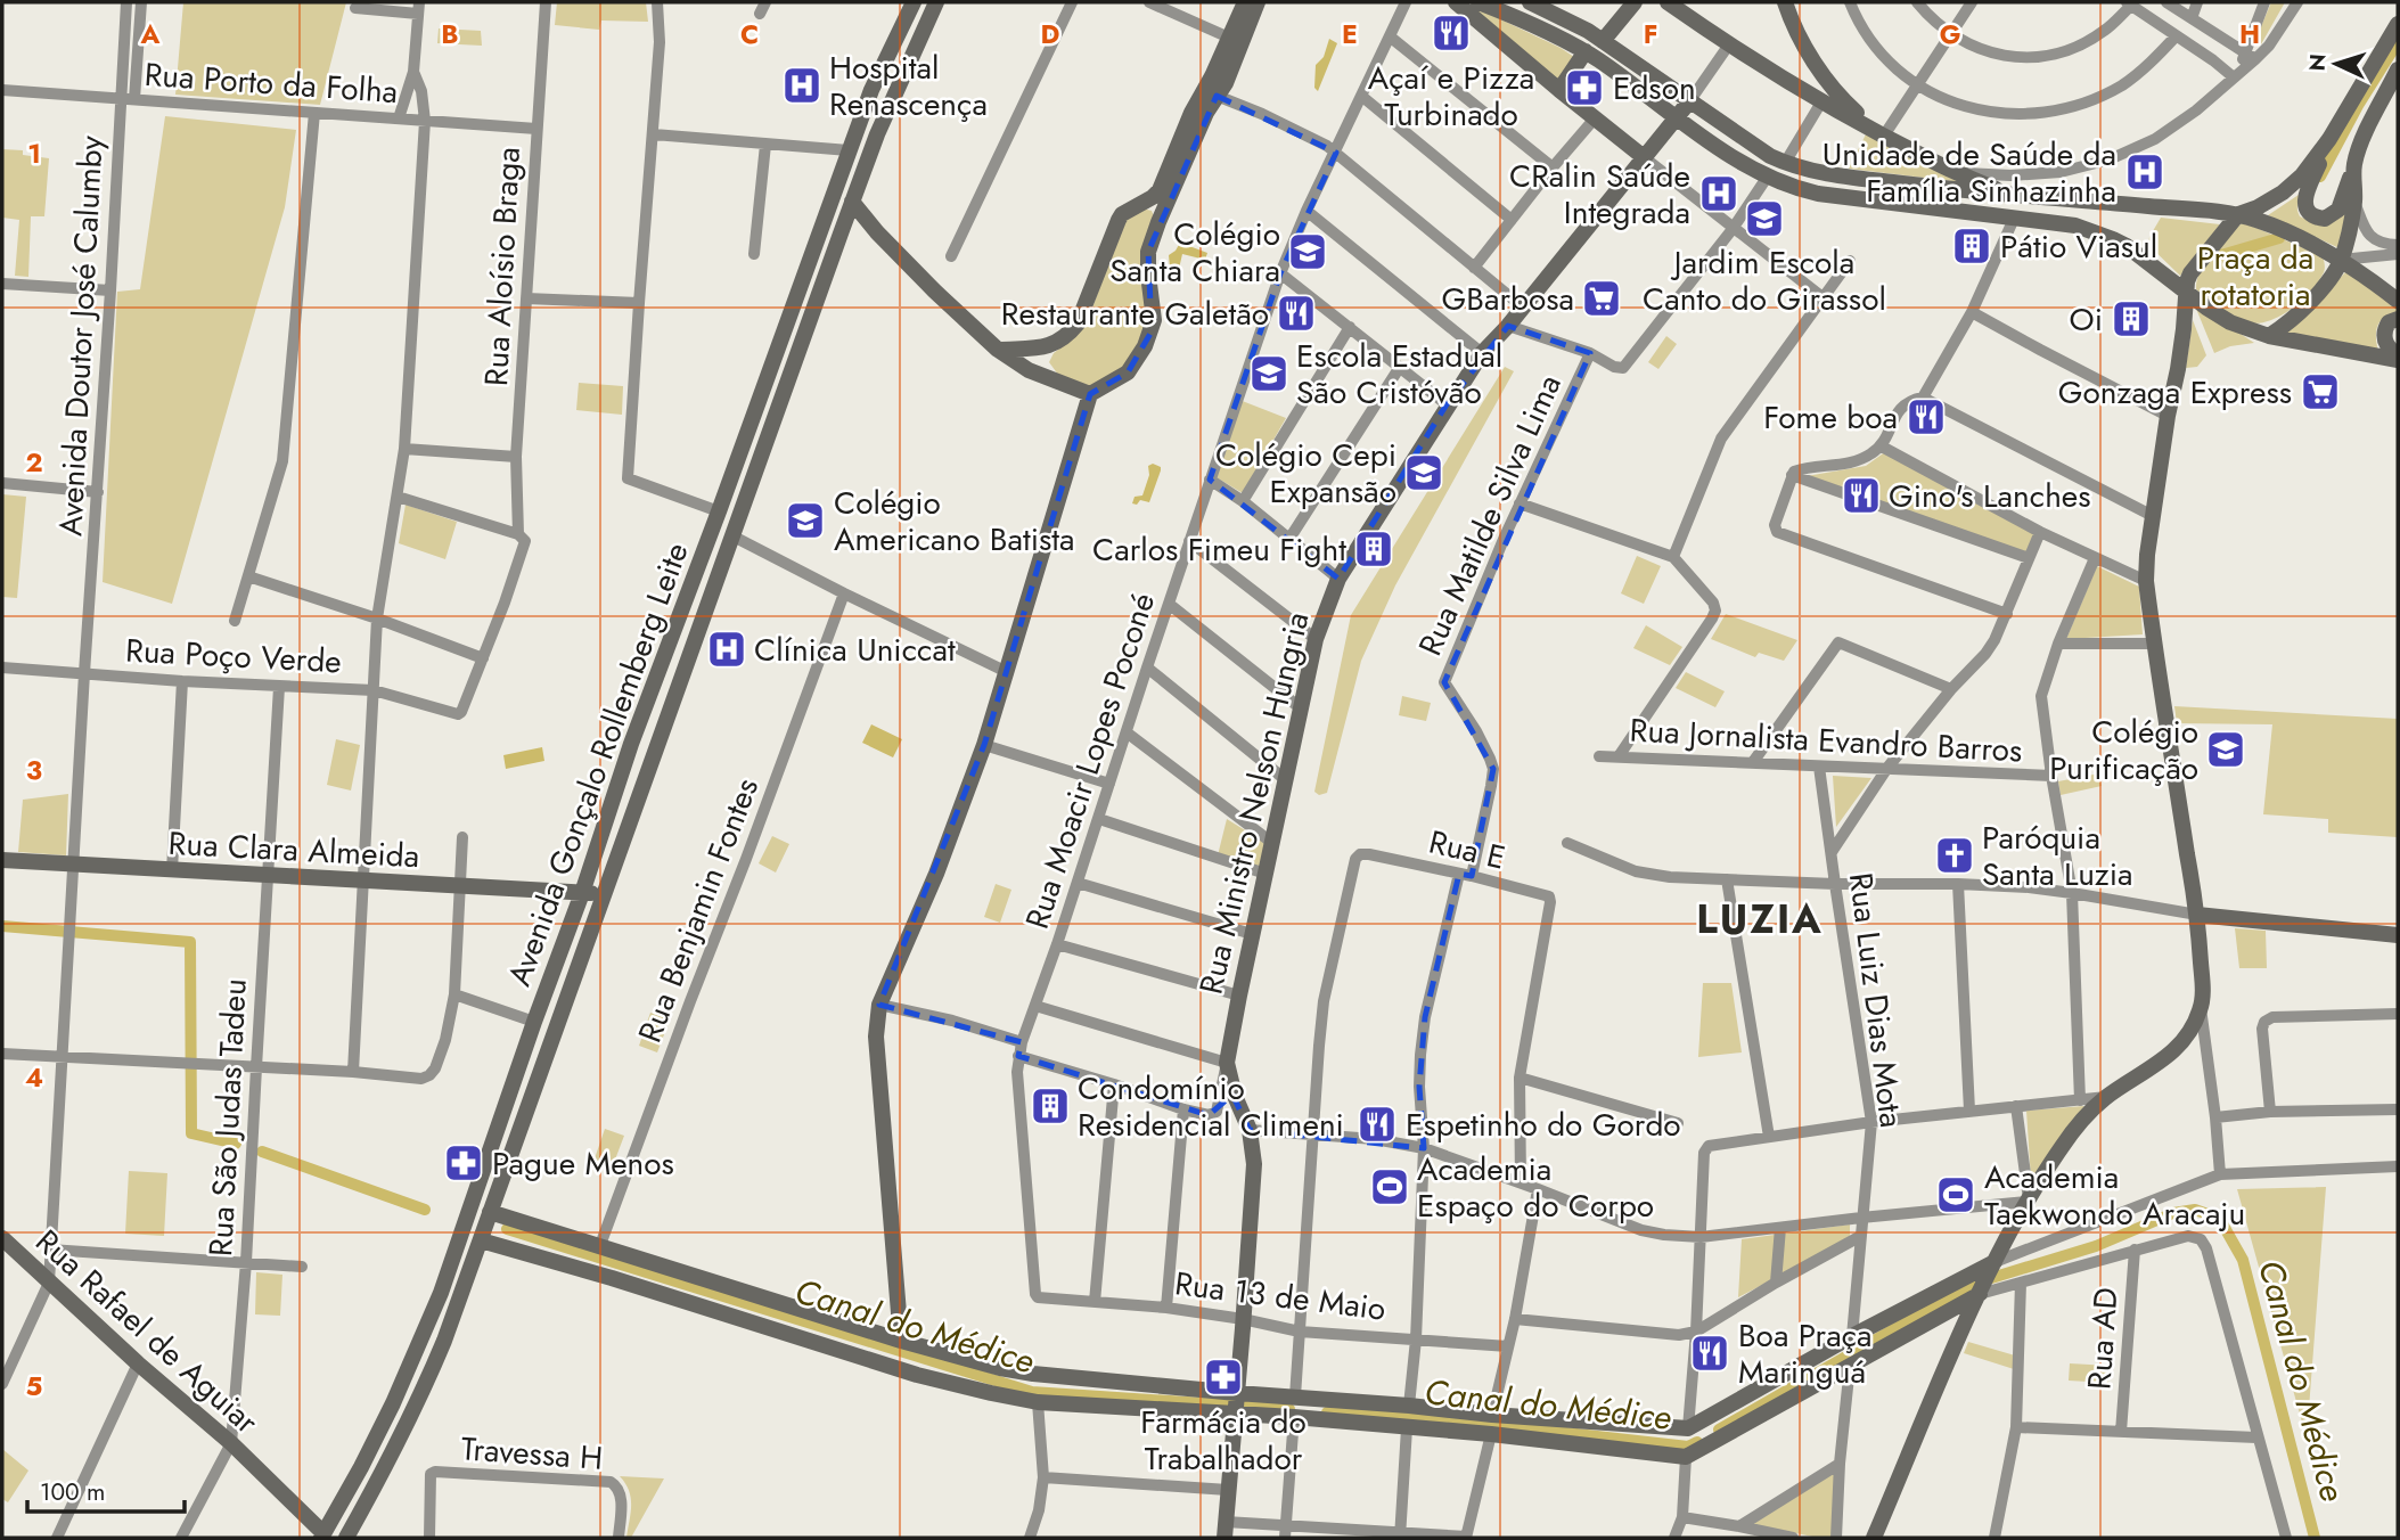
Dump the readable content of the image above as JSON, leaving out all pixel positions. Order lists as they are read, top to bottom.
{
  "streets": {
    "street": [
      "Rua Porto da Folha",
      "Rua Aloísio Braga",
      "Avenida Doutor José Calumby",
      "Rua Matilde Silva Lima",
      "Rua Poço Verde",
      "Rua Jornalista Evandro Barros",
      "Rua Moacir Lopes Poconé",
      "Avenida Gonçalo Rollemberg Leite",
      "Rua Ministro Nelson Hungria",
      "Rua Clara Almeida",
      "Rua E",
      "Rua Benjamin Fontes",
      "Rua Luiz Dias Mota",
      "Rua São Judas Tadeu",
      "Rua 13 de Maio",
      "Rua Rafael de Aguiar",
      "Rua AD",
      "Travessa H"
    ]
  },
  "crossings": [
    ["Rua Porto da Folha", "Rua Aloísio Braga"],
    ["Rua Porto da Folha", "Avenida Doutor José Calumby"],
    ["Rua Aloísio Braga", "Rua Poço Verde"],
    ["Avenida Doutor José Calumby", "Rua Poço Verde"],
    ["Avenida Doutor José Calumby", "Rua Clara Almeida"],
    ["Avenida Doutor José Calumby", "Rua Rafael de Aguiar"],
    ["Rua Matilde Silva Lima", "Rua E"],
    ["Rua Poço Verde", "Rua São Judas Tadeu"],
    ["Rua Jornalista Evandro Barros", "Rua Luiz Dias Mota"],
    ["Rua Moacir Lopes Poconé", "Rua 13 de Maio"],
    ["Avenida Gonçalo Rollemberg Leite", "Rua Clara Almeida"],
    ["Avenida Gonçalo Rollemberg Leite", "Rua Rafael de Aguiar"],
    ["Rua Ministro Nelson Hungria", "Rua 13 de Maio"],
    ["Rua Clara Almeida", "Rua São Judas Tadeu"],
    ["Rua São Judas Tadeu", "Rua Rafael de Aguiar"]
  ],
  "districts": ["LUZIA"],
  "water": ["Canal do Médice"],
  "parks": ["Praça da rotatoria"],
  "places": {
    "restaurant": [
      "Açaí e Pizza Turbinado",
      "Restaurante Galetão",
      "Fome boa",
      "Gino's Lanches",
      "Espetinho do Gordo",
      "Boa Praça Maringuá"
    ],
    "hospital": [
      "Hospital Renascença",
      "Unidade de Saúde da Família Sinhazinha",
      "CRalin Saúde Integrada",
      "Clínica Uniccat"
    ],
    "pharmacy": ["Edson", "Pague Menos", "Farmácia do Trabalhador"],
    "school or university": [
      "Jardim Escola Canto do Girassol",
      "Colégio Santa Chiara",
      "Escola Estadual São Cristóvão",
      "Colégio Cepi Expansão",
      "Colégio Americano Batista",
      "Colégio Purificação"
    ],
    "building": [
      "Pátio Viasul",
      "Oi",
      "Carlos Fimeu Fight",
      "Condomínio Residencial Climeni"
    ],
    "supermarket": ["GBarbosa", "Gonzaga Express"],
    "church": ["Paróquia Santa Luzia"],
    "sports": ["Academia Espaço do Corpo", "Academia Taekwondo Aracaju"]
  },
  "scale_bar": "100 m",
  "north": "left",
  "grid": {
    "columns": [
      "A",
      "B",
      "C",
      "D",
      "E",
      "F",
      "G",
      "H"
    ],
    "rows": [
      "1",
      "2",
      "3",
      "4",
      "5"
    ]
  }
}
